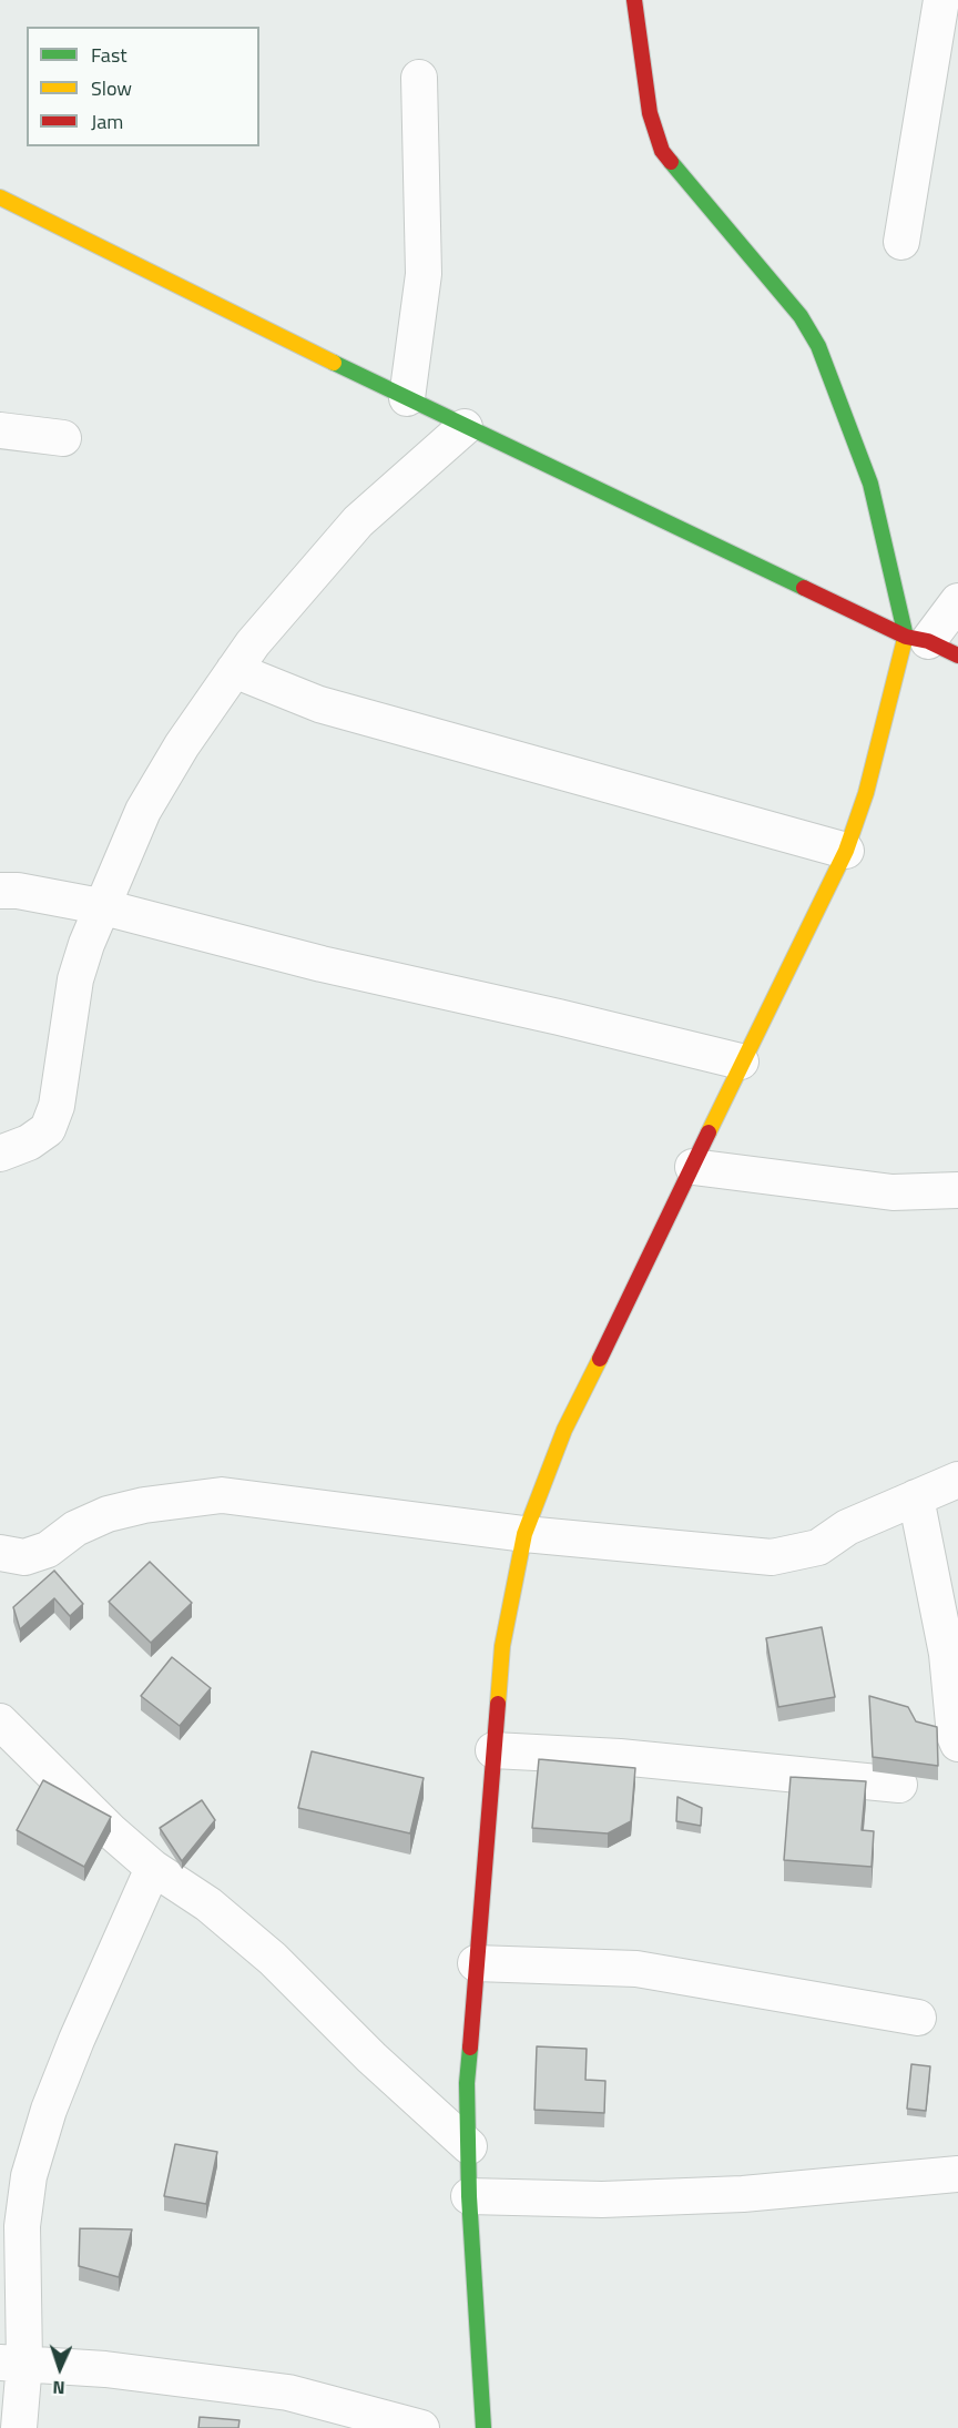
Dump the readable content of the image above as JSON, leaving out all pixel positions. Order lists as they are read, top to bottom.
{
  "legend": ["Fast", "Slow", "Jam"],
  "north": "bottom"
}
